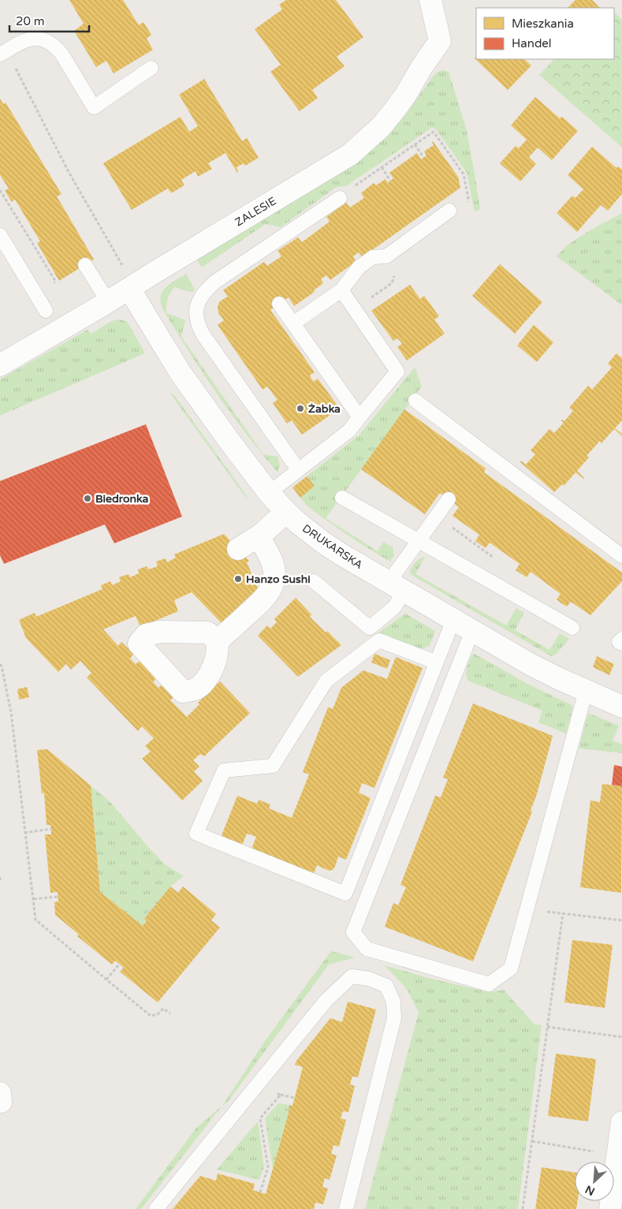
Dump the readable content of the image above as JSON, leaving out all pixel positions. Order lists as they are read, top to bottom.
{
  "streets": {
    "street": ["ZALESIE", "DRUKARSKA"]
  },
  "crossings": [
    ["ZALESIE", "DRUKARSKA"]
  ],
  "places": ["Żabka", "Biedronka", "Hanzo Sushi"],
  "legend": ["Mieszkania", "Handel"],
  "scale_bar": "20 m",
  "north": "bottom left"
}
